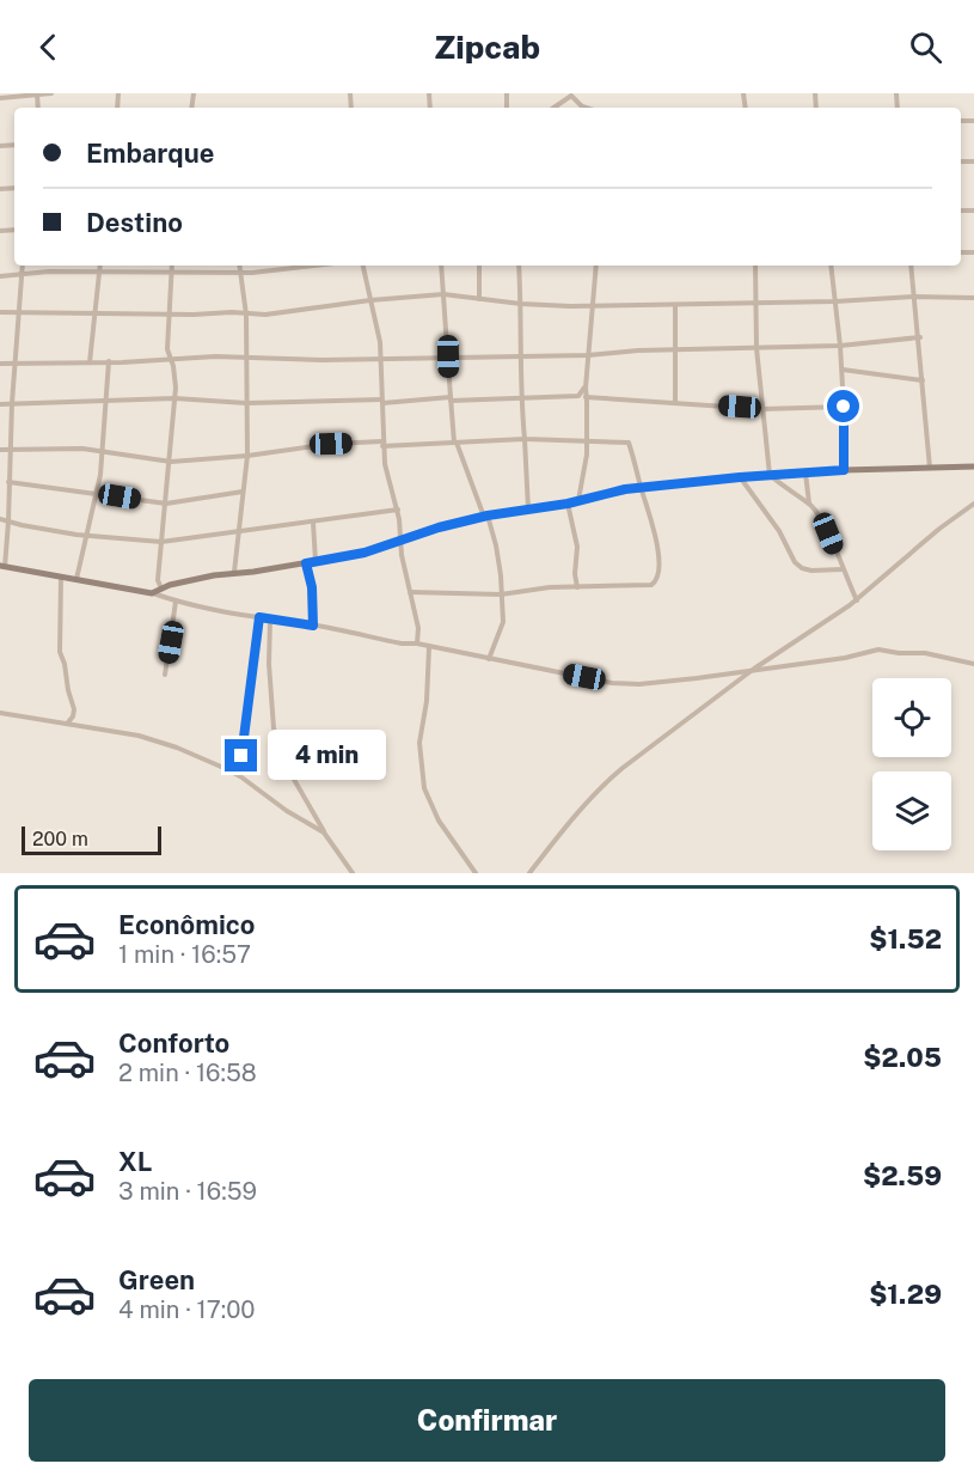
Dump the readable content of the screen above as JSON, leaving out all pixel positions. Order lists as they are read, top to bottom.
{
  "scale_bar": "200 m",
  "page": {
    "header": "Zipcab",
    "banner": ["Embarque", "Destino"],
    "bubble": "4 min",
    "scale": "200 m",
    "list": [
      {
        "name": "Econômico",
        "note": "1 min · 16:57",
        "value": "$1.52"
      },
      {
        "name": "Conforto",
        "note": "2 min · 16:58",
        "value": "$2.05"
      },
      {
        "name": "XL",
        "note": "3 min · 16:59",
        "value": "$2.59"
      },
      {
        "name": "Green",
        "note": "4 min · 17:00",
        "value": "$1.29"
      }
    ],
    "buttons": "Confirmar"
  }
}
